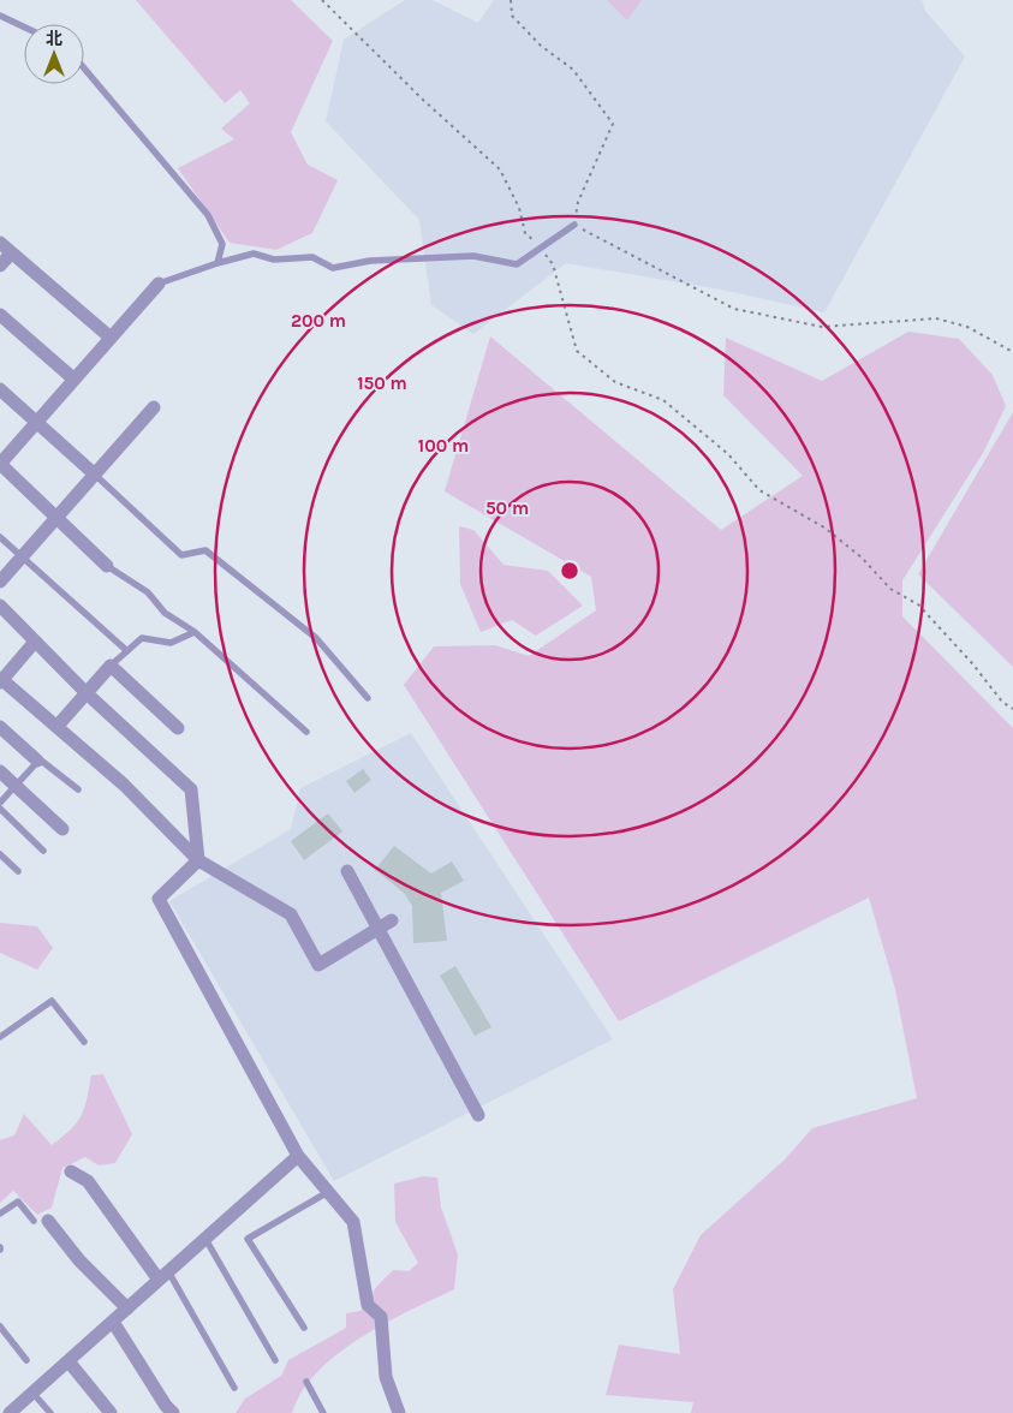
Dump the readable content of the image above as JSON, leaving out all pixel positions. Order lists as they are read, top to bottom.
{
  "north": "top",
  "rings": [
    "200 m",
    "150 m",
    "100 m",
    "50 m"
  ]
}
